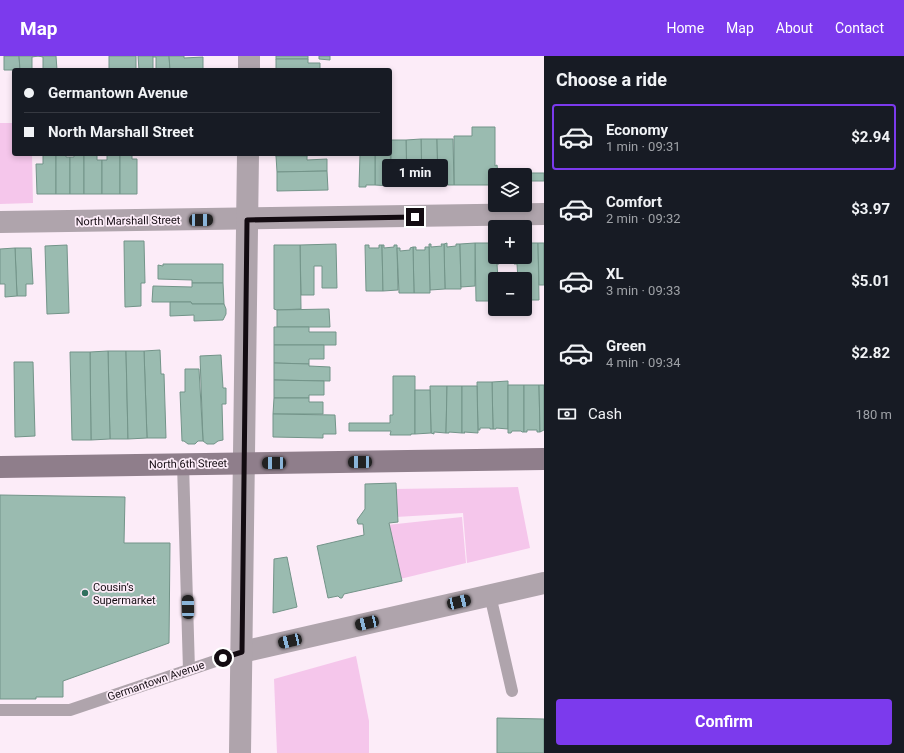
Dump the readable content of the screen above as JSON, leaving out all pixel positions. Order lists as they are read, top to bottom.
{
  "streets": {
    "main road": ["North 6th Street"],
    "street": ["North Marshall Street", "Germantown Avenue"]
  },
  "places": ["Cousin’s Supermarket"],
  "page": {
    "header": "Map",
    "nav": [
      "Home",
      "Map",
      "About",
      "Contact"
    ],
    "heading": "Choose a ride",
    "banner": ["Germantown Avenue", "North Marshall Street"],
    "list": [
      {
        "name": "Economy",
        "note": "1 min · 09:31",
        "value": "$2.94"
      },
      {
        "name": "Comfort",
        "note": "2 min · 09:32",
        "value": "$3.97"
      },
      {
        "name": "XL",
        "note": "3 min · 09:33",
        "value": "$5.01"
      },
      {
        "name": "Green",
        "note": "4 min · 09:34",
        "value": "$2.82"
      }
    ],
    "bubble": "1 min",
    "map_buttons": ["+", "−"],
    "pay": ["Cash", "180 m"],
    "buttons": "Confirm"
  }
}
